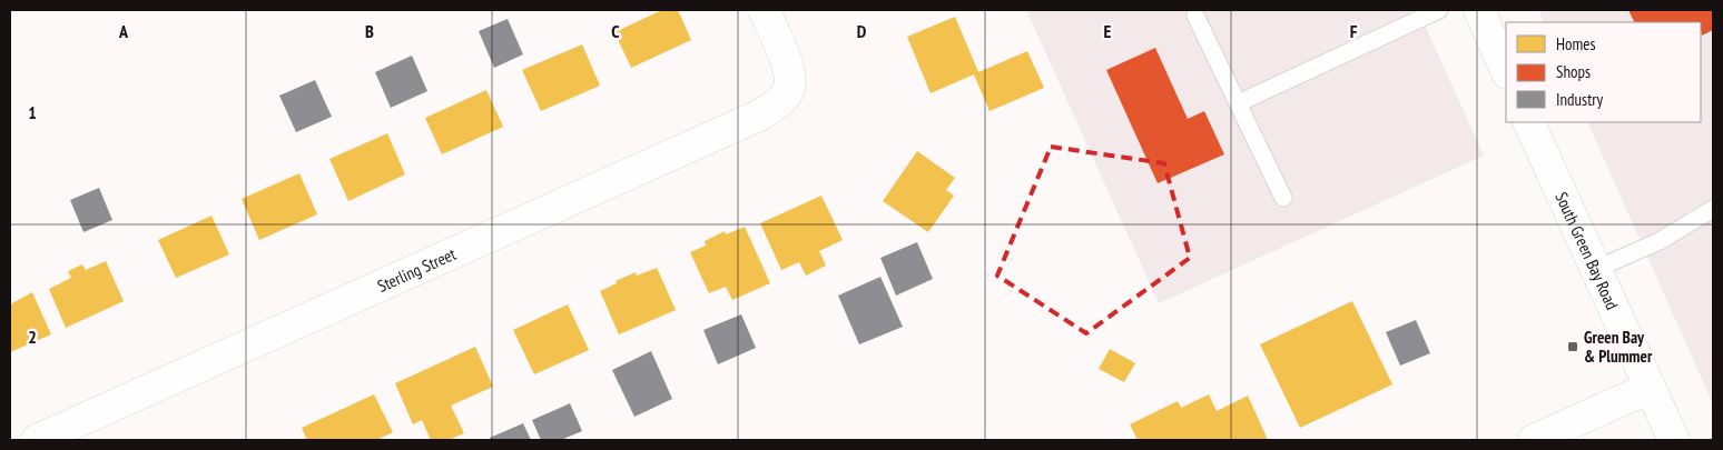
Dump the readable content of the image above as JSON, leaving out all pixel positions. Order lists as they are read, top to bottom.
{
  "streets": {
    "street": ["South Green Bay Road", "Sterling Street"]
  },
  "places": {
    "transit": ["Green Bay & Plummer"]
  },
  "legend": ["Homes", "Shops", "Industry"],
  "grid": {
    "columns": [
      "A",
      "B",
      "C",
      "D",
      "E",
      "F"
    ],
    "rows": ["1", "2"]
  }
}
